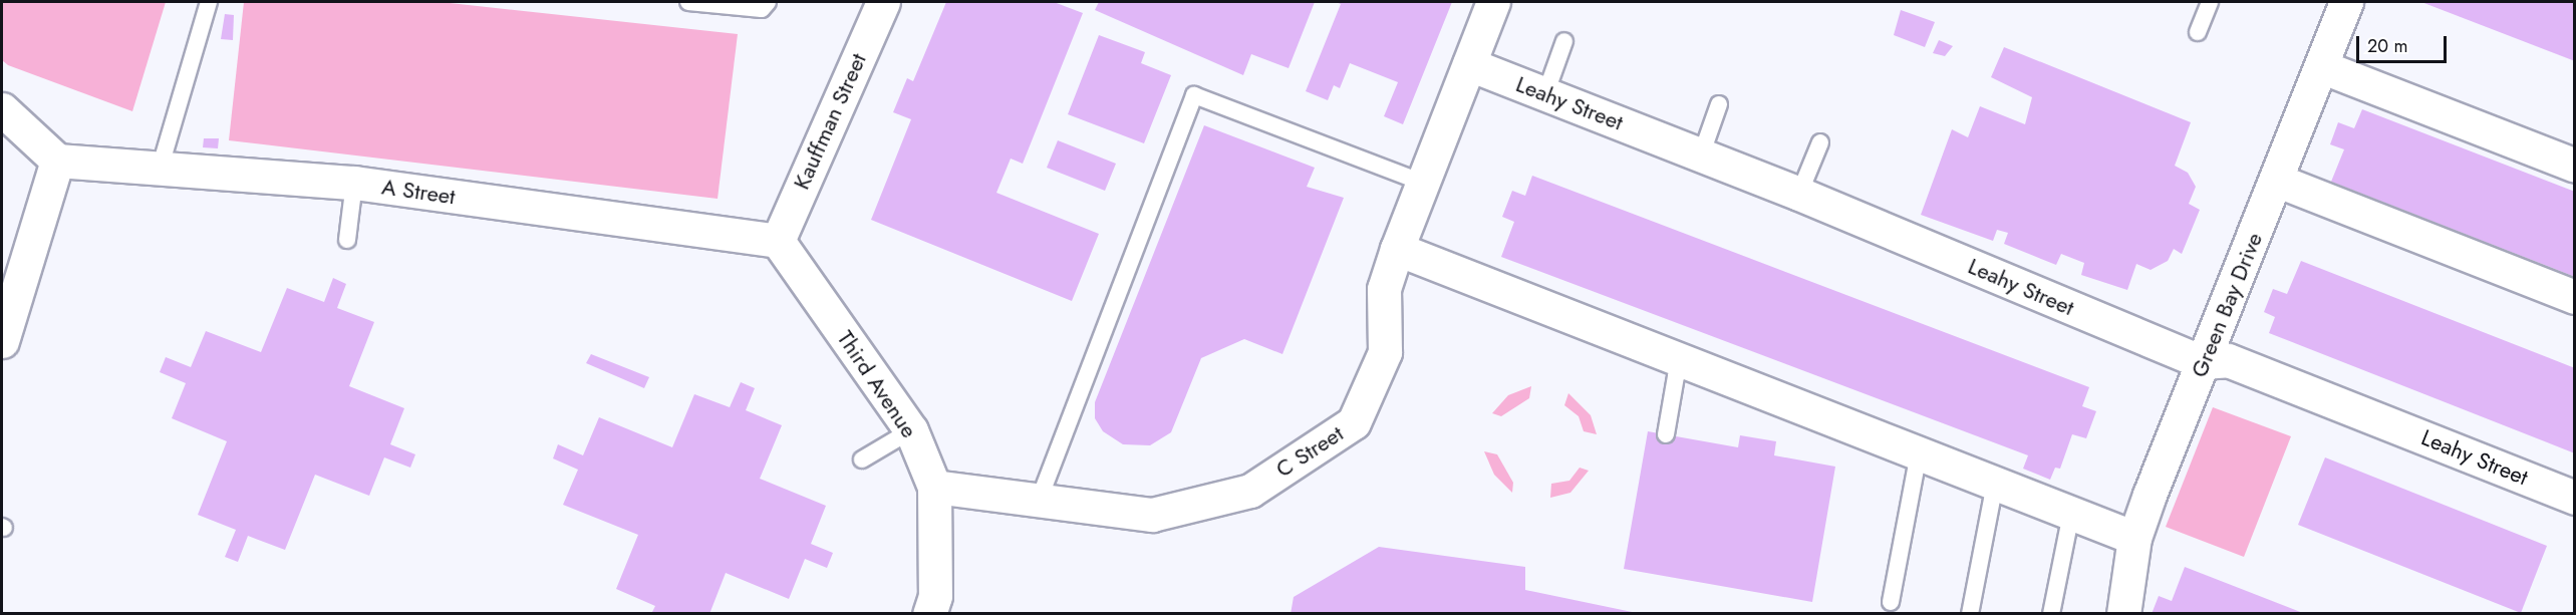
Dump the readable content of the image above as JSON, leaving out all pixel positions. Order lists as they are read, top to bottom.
{
  "streets": {
    "street": [
      "Leahy Street",
      "Kauffman Street",
      "A Street",
      "Green Bay Drive",
      "Third Avenue",
      "C Street"
    ]
  },
  "crossings": [
    ["Leahy Street", "Green Bay Drive"],
    ["Leahy Street", "C Street"],
    ["Kauffman Street", "A Street"],
    ["Kauffman Street", "Third Avenue"],
    ["A Street", "Third Avenue"],
    ["Third Avenue", "C Street"]
  ],
  "scale_bar": "20 m"
}
